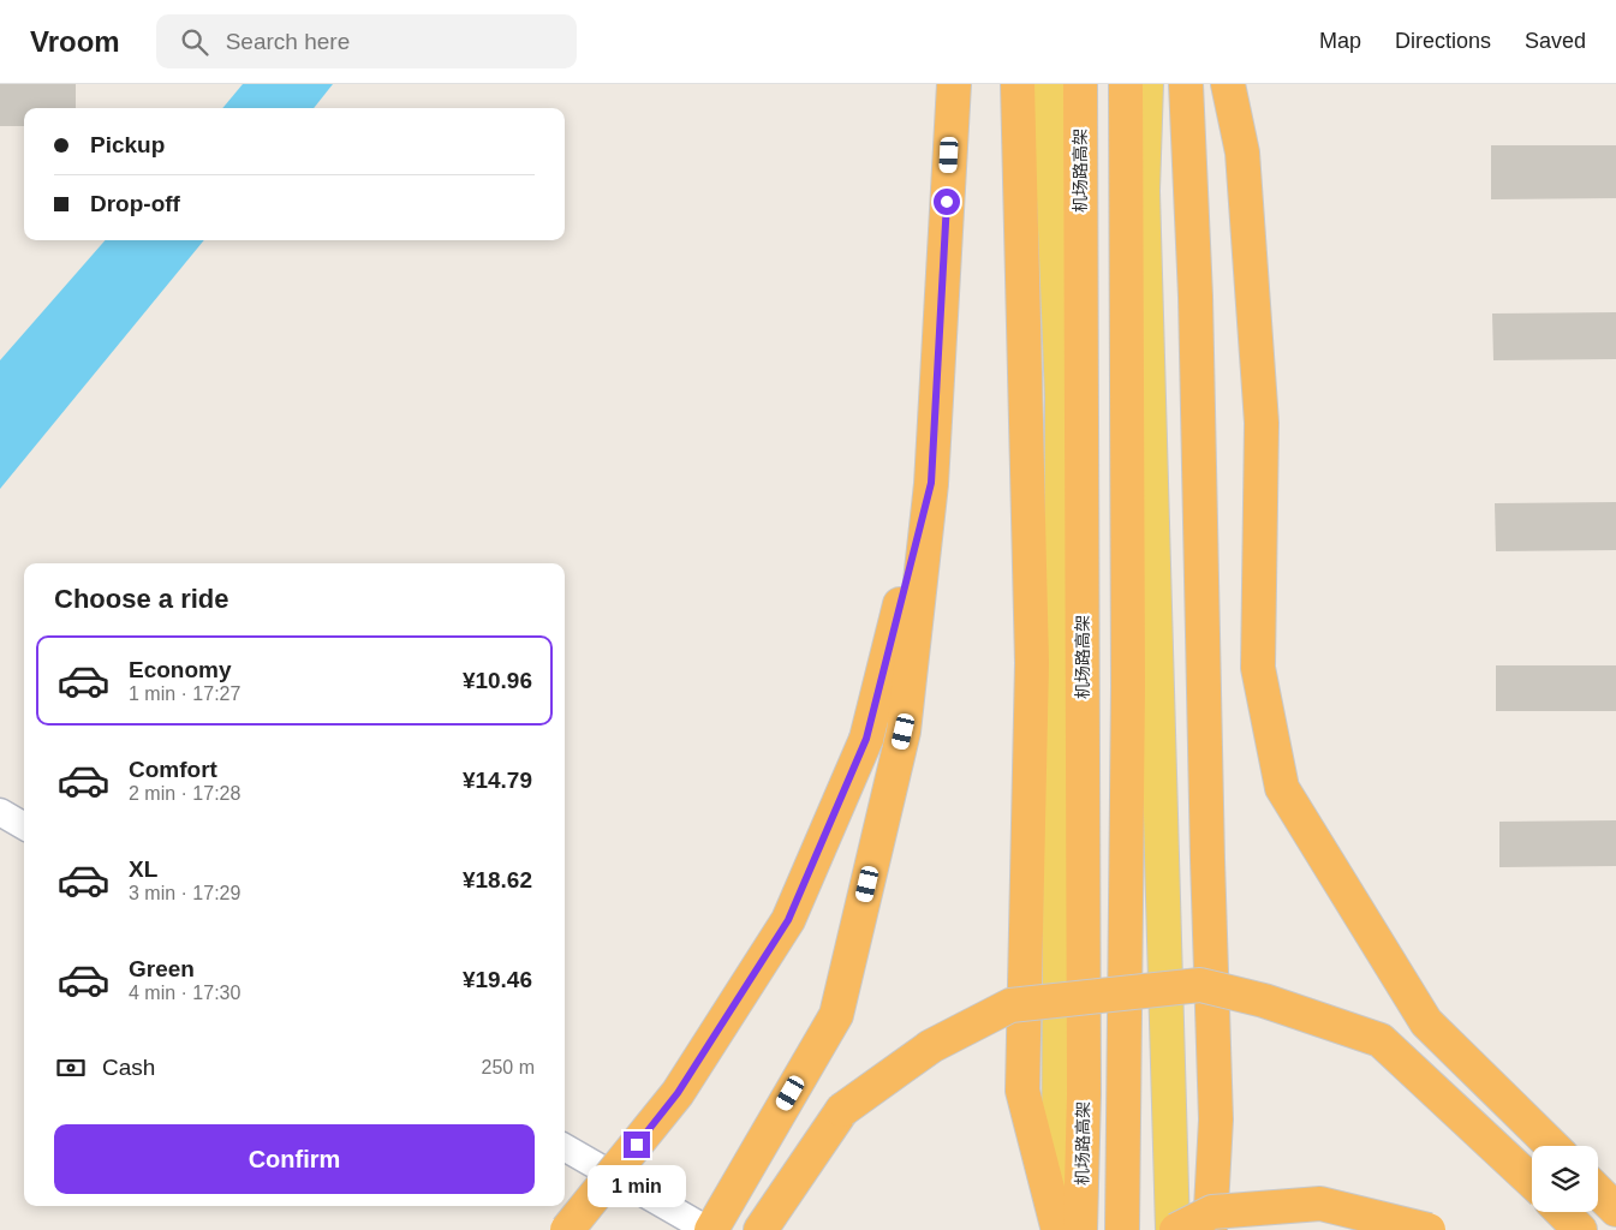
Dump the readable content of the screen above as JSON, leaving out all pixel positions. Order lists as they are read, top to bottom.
{
  "streets": {
    "highway": ["机场路高架"]
  },
  "page": {
    "header": "Vroom",
    "search": "Search here",
    "nav": ["Map", "Directions", "Saved"],
    "banner": ["Pickup", "Drop-off"],
    "heading": "Choose a ride",
    "list": [
      {
        "name": "Economy",
        "note": "1 min · 17:27",
        "value": "¥10.96"
      },
      {
        "name": "Comfort",
        "note": "2 min · 17:28",
        "value": "¥14.79"
      },
      {
        "name": "XL",
        "note": "3 min · 17:29",
        "value": "¥18.62"
      },
      {
        "name": "Green",
        "note": "4 min · 17:30",
        "value": "¥19.46"
      }
    ],
    "pay": ["Cash", "250 m"],
    "buttons": "Confirm",
    "bubble": "1 min"
  }
}
